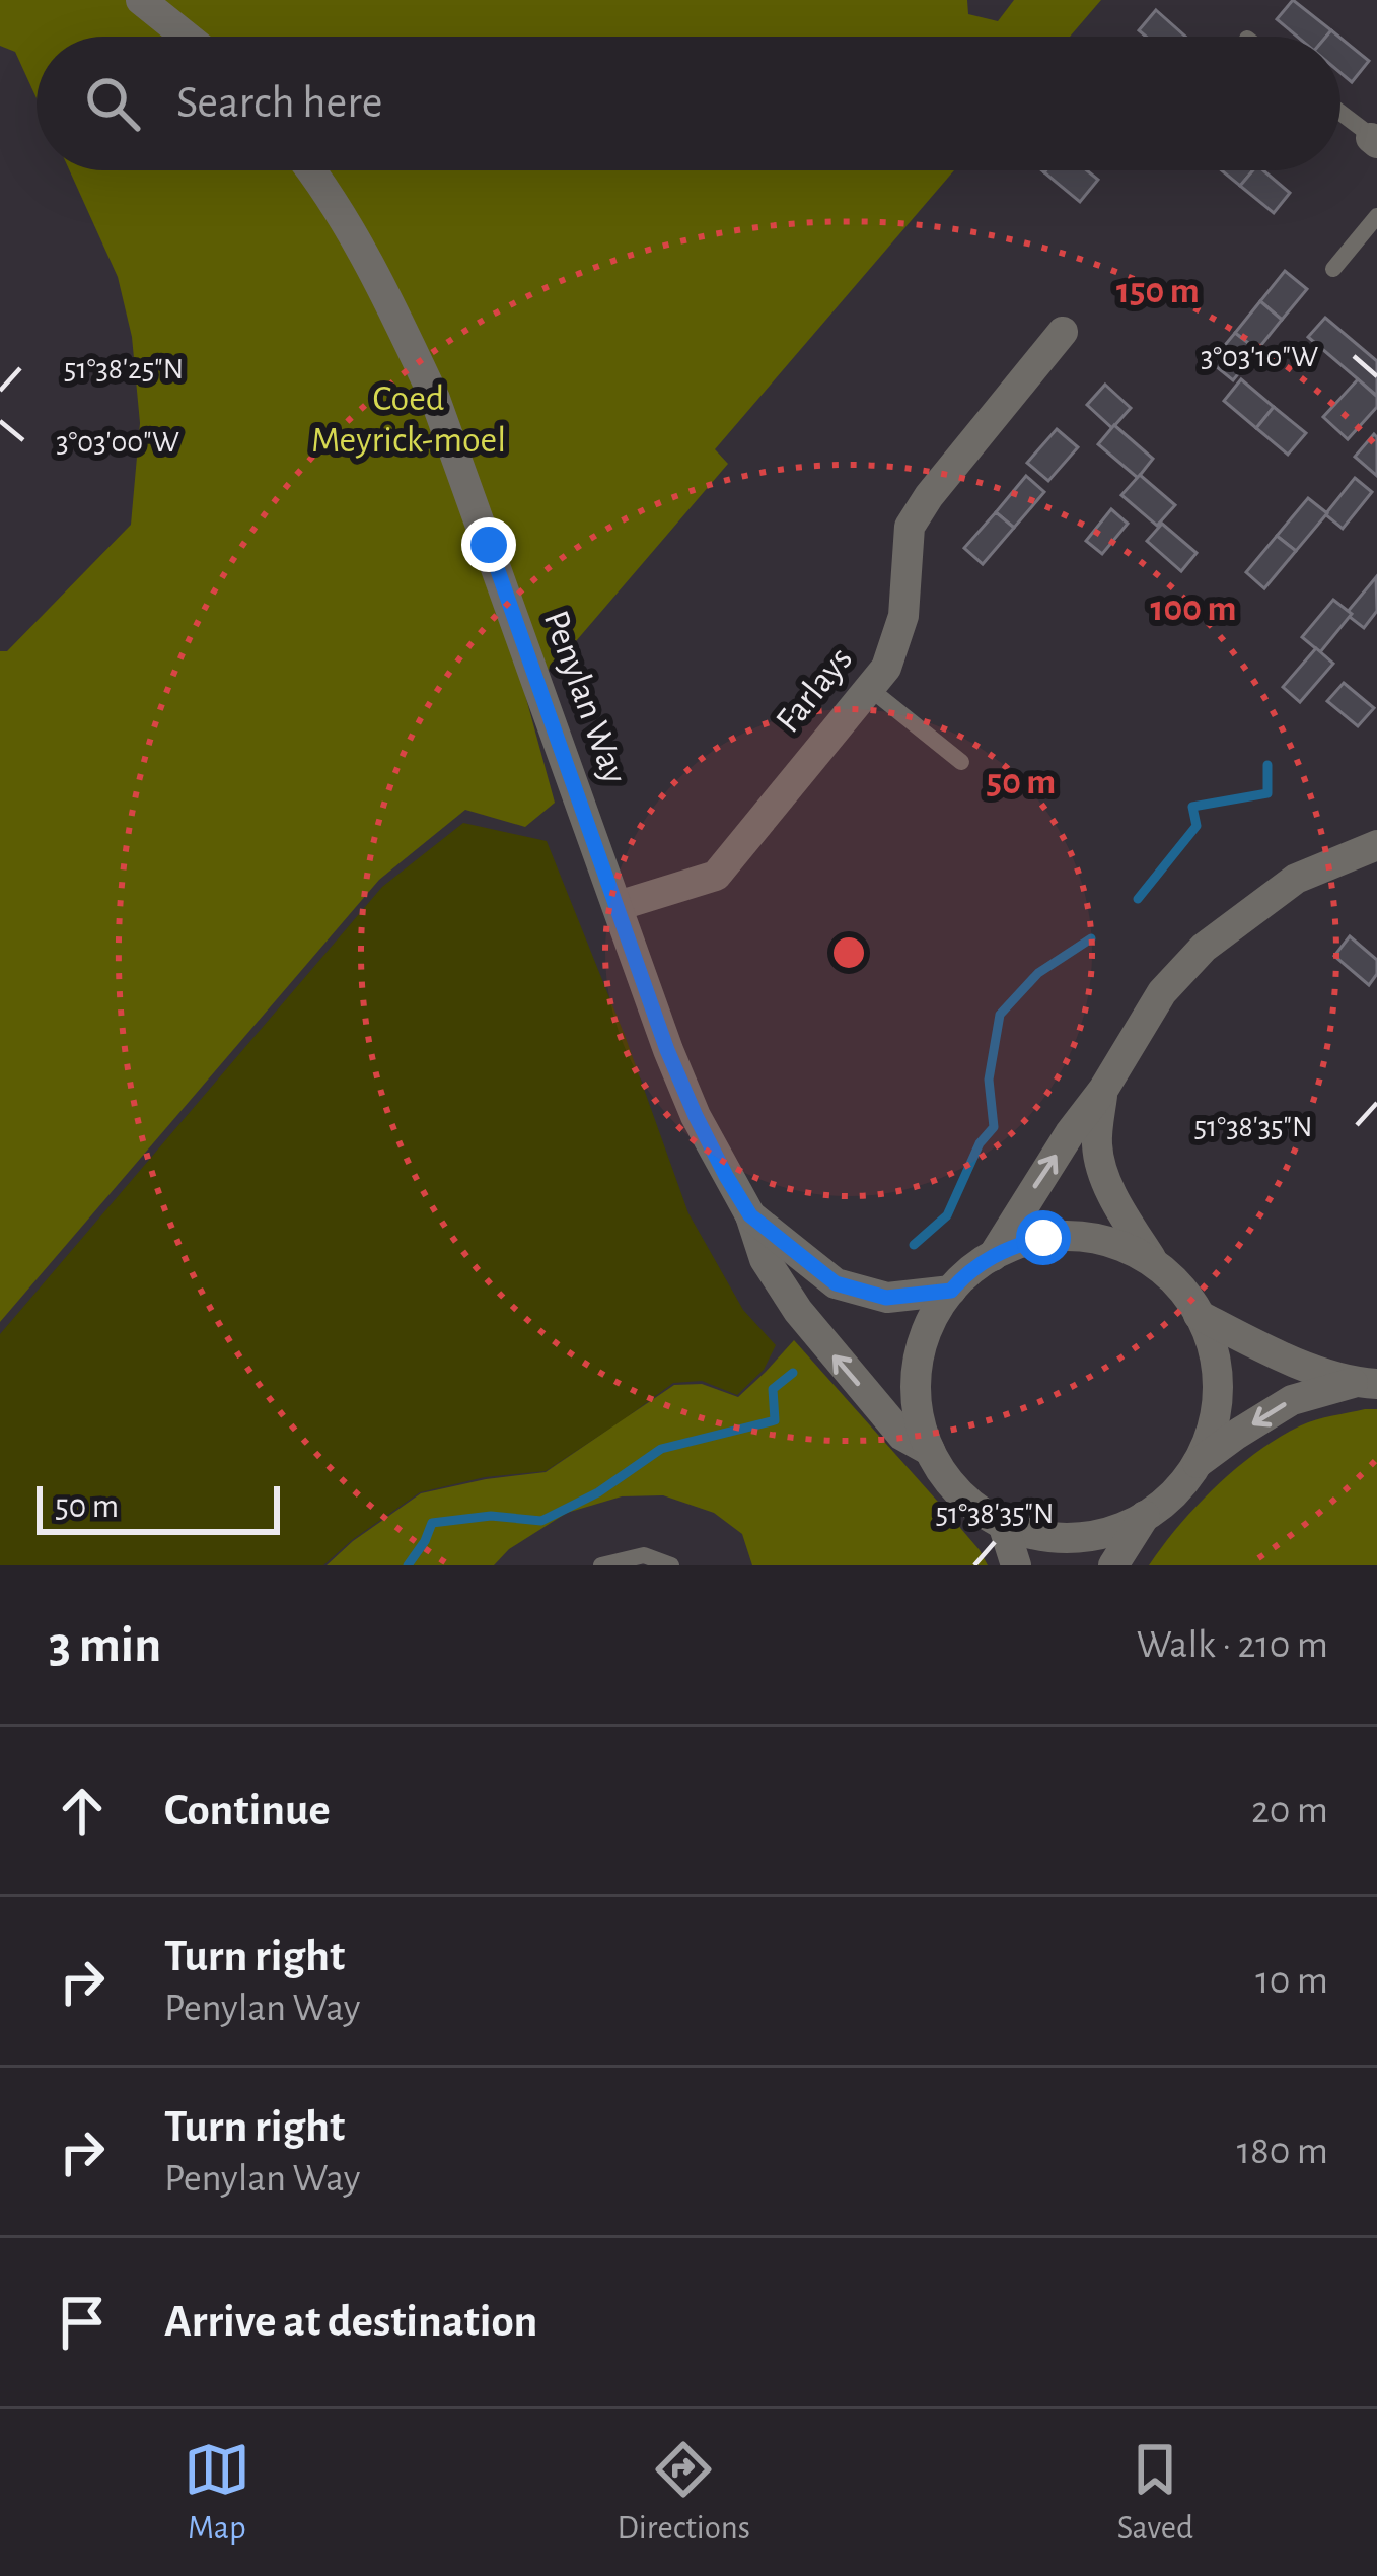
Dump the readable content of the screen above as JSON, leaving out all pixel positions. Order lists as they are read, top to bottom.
{
  "streets": {
    "street": ["Farlays", "Penylan Way"]
  },
  "crossings": [
    ["Farlays", "Penylan Way"]
  ],
  "parks": ["Coed Meyrick-moel"],
  "scale_bar": "50 m",
  "page": {
    "search": "Search here",
    "scale": "50 m",
    "heading": ["3 min", "Walk · 210 m"],
    "list": [
      ["Continue", "20 m"],
      ["Turn right", "Penylan Way", "10 m"],
      ["Turn right", "Penylan Way", "180 m"],
      "Arrive at destination"
    ],
    "nav": ["Map", "Directions", "Saved"]
  },
  "coordinates": [
    "3°03'10\"W",
    "51°38'25\"N",
    "3°03'00\"W",
    "51°38'35\"N"
  ],
  "rings": ["150 m", "100 m", "50 m"]
}
